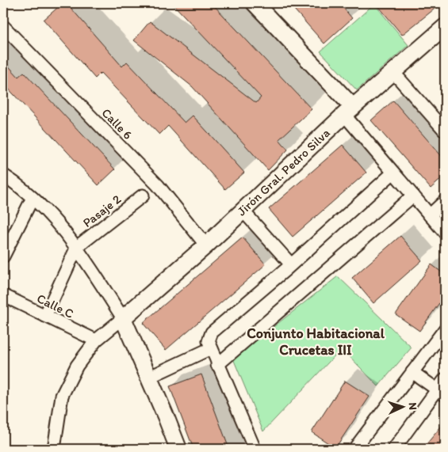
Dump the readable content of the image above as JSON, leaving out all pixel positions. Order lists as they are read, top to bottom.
{
  "streets": {
    "street": [
      "Calle 6",
      "Jirón Gral. Pedro Silva",
      "Pasaje 2",
      "Calle C"
    ]
  },
  "crossings": [
    ["Calle 6", "Jirón Gral. Pedro Silva"]
  ],
  "districts": ["Conjunto Habitacional Crucetas III"],
  "north": "right"
}
